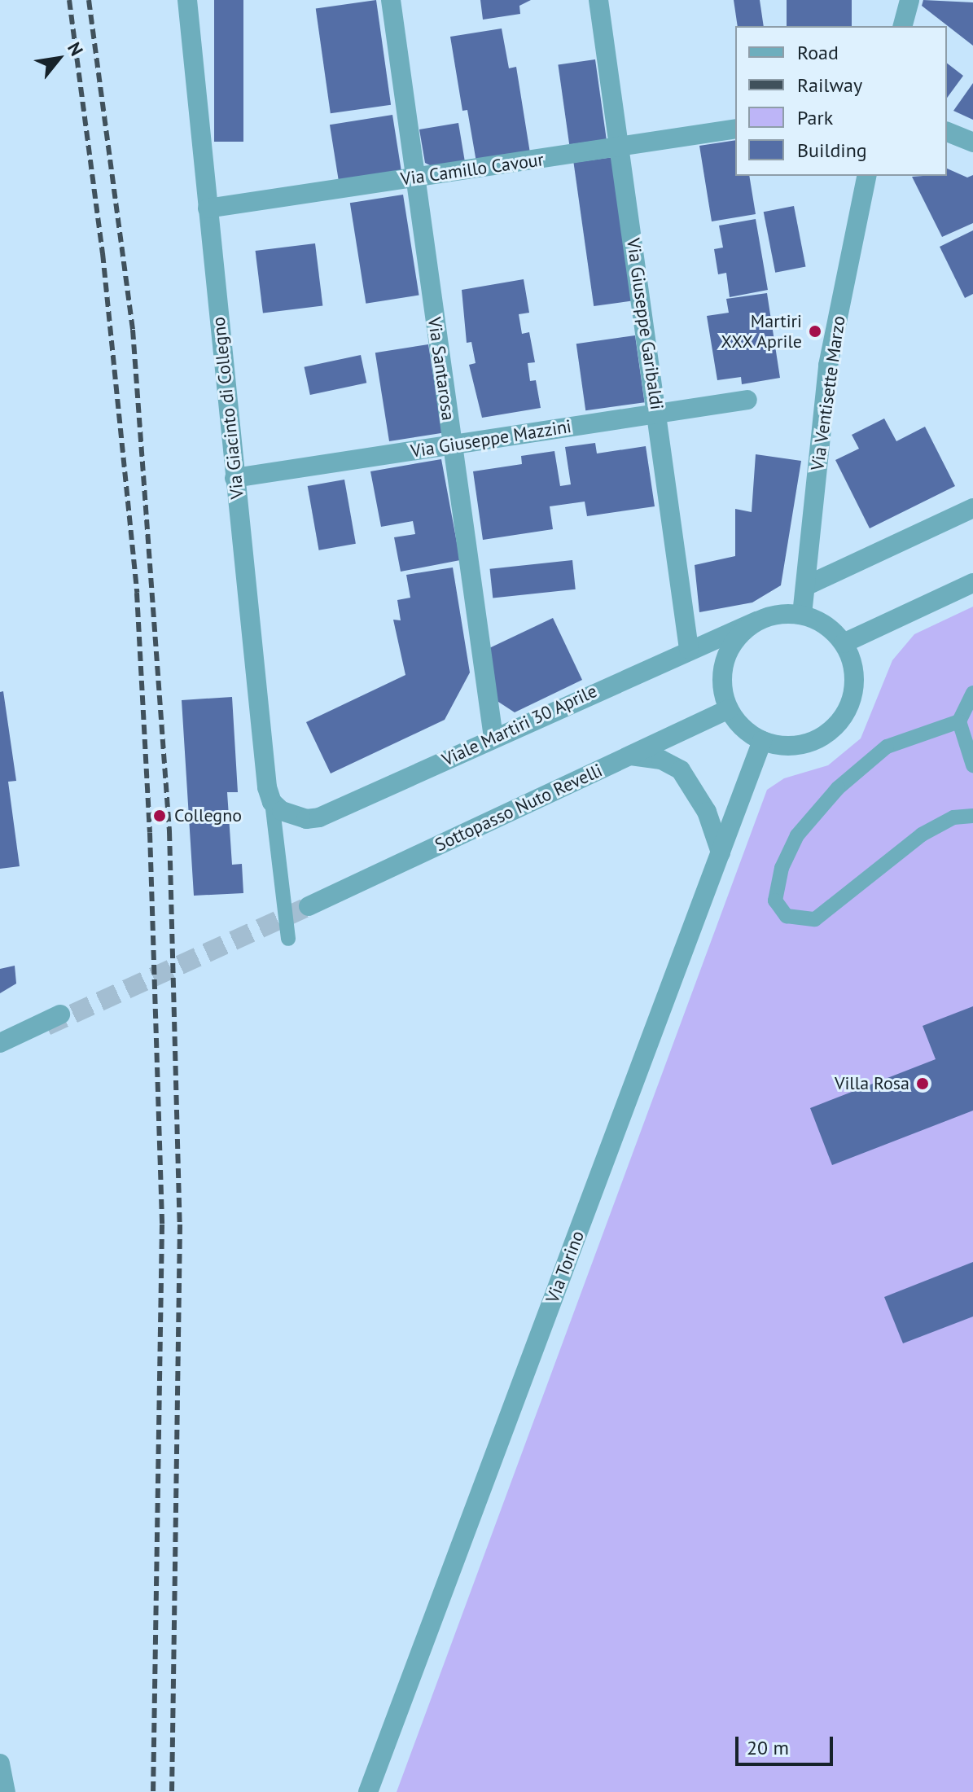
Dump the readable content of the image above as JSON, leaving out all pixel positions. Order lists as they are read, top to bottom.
{
  "streets": {
    "street": [
      "Via Camillo Cavour",
      "Via Giuseppe Garibaldi",
      "Via Santarosa",
      "Via Ventisette Marzo",
      "Via Giacinto di Collegno",
      "Via Giuseppe Mazzini",
      "Viale Martiri 30 Aprile",
      "Sottopasso Nuto Revelli",
      "Via Torino"
    ]
  },
  "crossings": [
    ["Via Camillo Cavour", "Via Giuseppe Garibaldi"],
    ["Via Camillo Cavour", "Via Santarosa"],
    ["Via Camillo Cavour", "Via Giacinto di Collegno"],
    ["Via Giuseppe Garibaldi", "Via Giuseppe Mazzini"],
    ["Via Giuseppe Garibaldi", "Viale Martiri 30 Aprile"],
    ["Via Santarosa", "Via Giuseppe Mazzini"],
    ["Via Santarosa", "Viale Martiri 30 Aprile"],
    ["Via Ventisette Marzo", "Viale Martiri 30 Aprile"],
    ["Via Ventisette Marzo", "Sottopasso Nuto Revelli"],
    ["Via Ventisette Marzo", "Via Torino"],
    ["Via Giacinto di Collegno", "Via Giuseppe Mazzini"],
    ["Via Giacinto di Collegno", "Viale Martiri 30 Aprile"],
    ["Viale Martiri 30 Aprile", "Sottopasso Nuto Revelli"],
    ["Viale Martiri 30 Aprile", "Via Torino"],
    ["Sottopasso Nuto Revelli", "Via Torino"]
  ],
  "places": ["Martiri XXX Aprile", "Collegno", "Villa Rosa"],
  "legend": [
    "Road",
    "Railway",
    "Park",
    "Building"
  ],
  "scale_bar": "20 m",
  "north": "top right"
}
